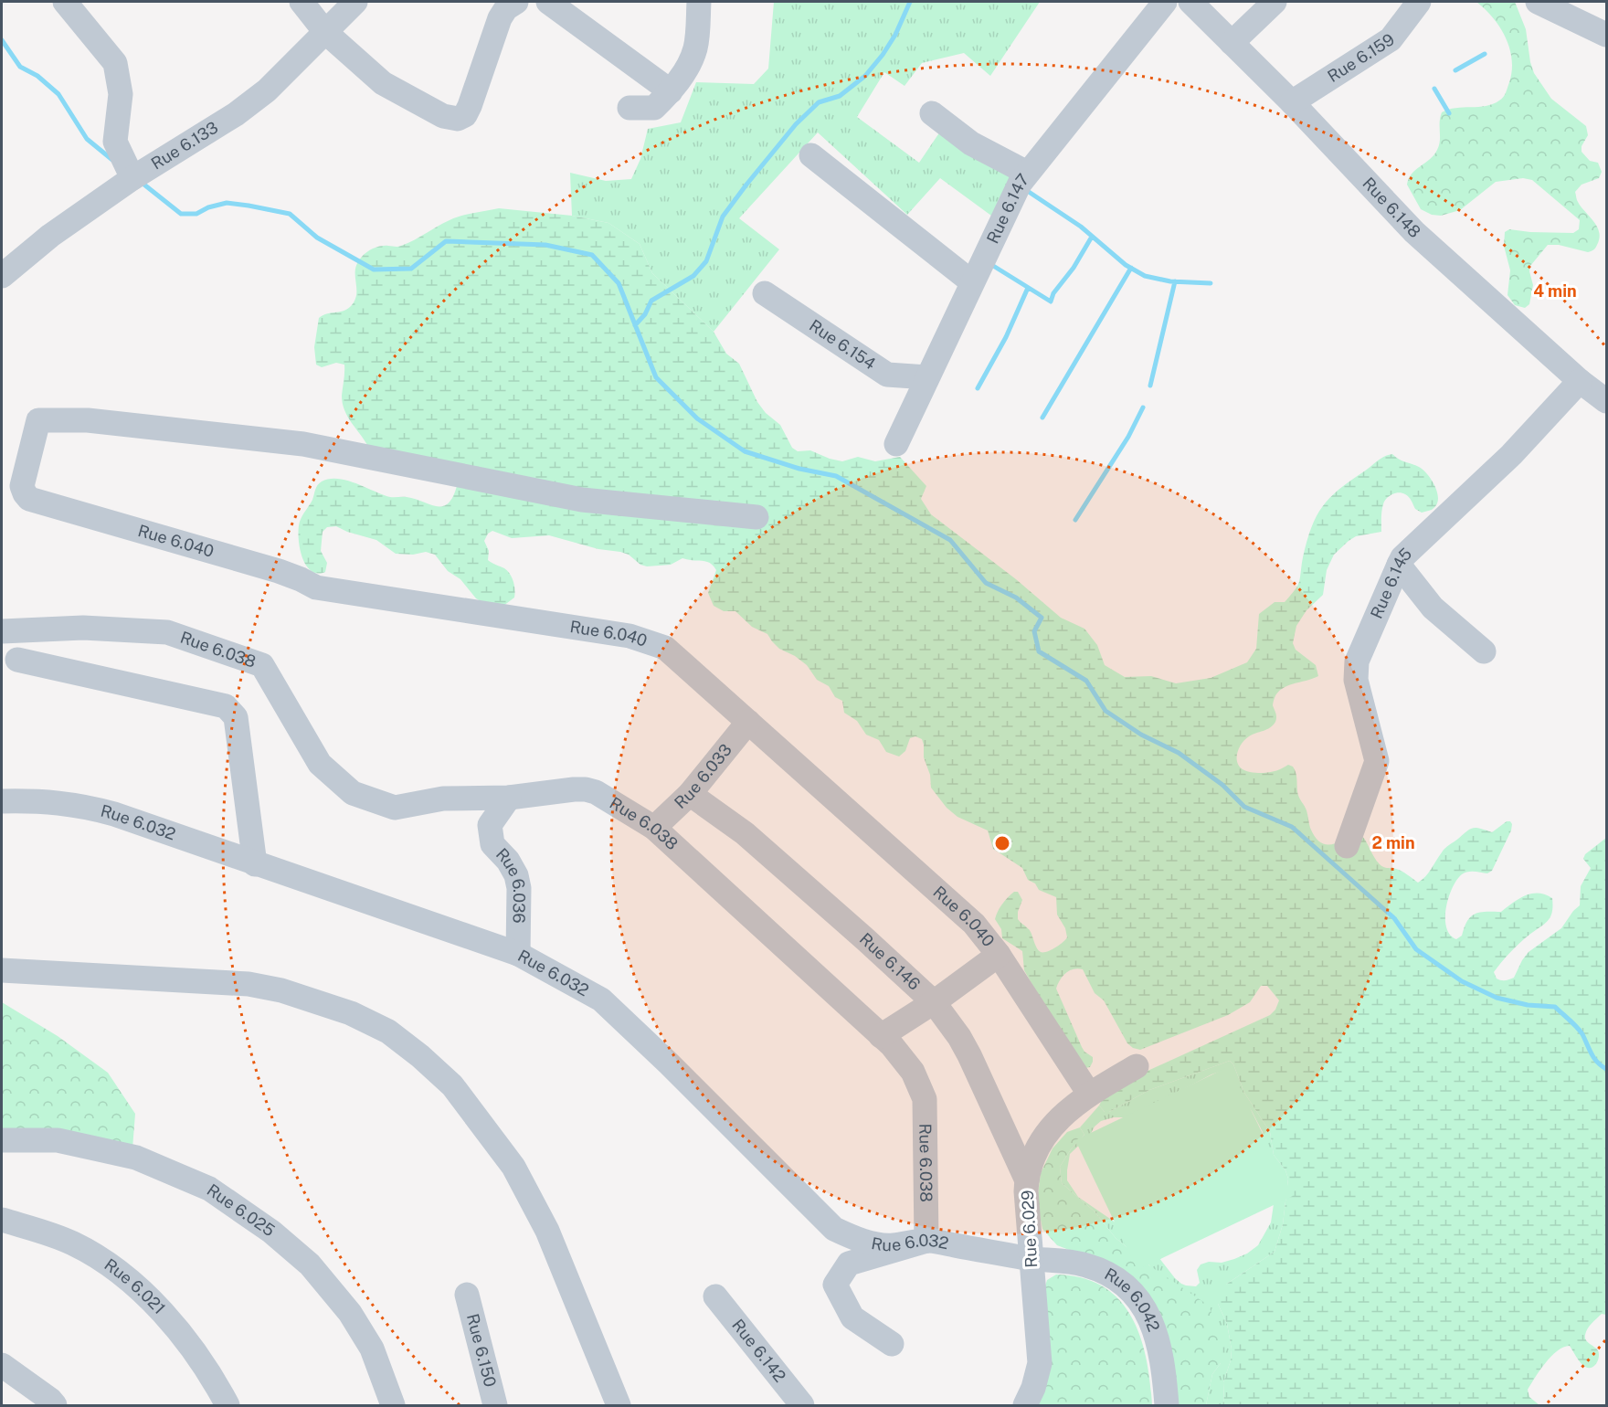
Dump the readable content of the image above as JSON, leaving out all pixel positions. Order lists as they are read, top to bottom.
{
  "streets": {
    "street": [
      "Rue 6.159",
      "Rue 6.133",
      "Rue 6.148",
      "Rue 6.147",
      "Rue 6.154",
      "Rue 6.040",
      "Rue 6.145",
      "Rue 6.038",
      "Rue 6.033",
      "Rue 6.032",
      "Rue 6.036",
      "Rue 6.146",
      "Rue 6.025",
      "Rue 6.029",
      "Rue 6.021",
      "Rue 6.042",
      "Rue 6.150",
      "Rue 6.142"
    ]
  },
  "crossings": [
    ["Rue 6.159", "Rue 6.148"],
    ["Rue 6.148", "Rue 6.145"],
    ["Rue 6.147", "Rue 6.154"],
    ["Rue 6.040", "Rue 6.033"],
    ["Rue 6.040", "Rue 6.029"],
    ["Rue 6.038", "Rue 6.033"],
    ["Rue 6.038", "Rue 6.032"],
    ["Rue 6.038", "Rue 6.036"],
    ["Rue 6.033", "Rue 6.146"],
    ["Rue 6.032", "Rue 6.036"],
    ["Rue 6.032", "Rue 6.029"],
    ["Rue 6.032", "Rue 6.042"],
    ["Rue 6.146", "Rue 6.029"],
    ["Rue 6.029", "Rue 6.042"]
  ],
  "rings": ["4 min", "2 min"]
}
